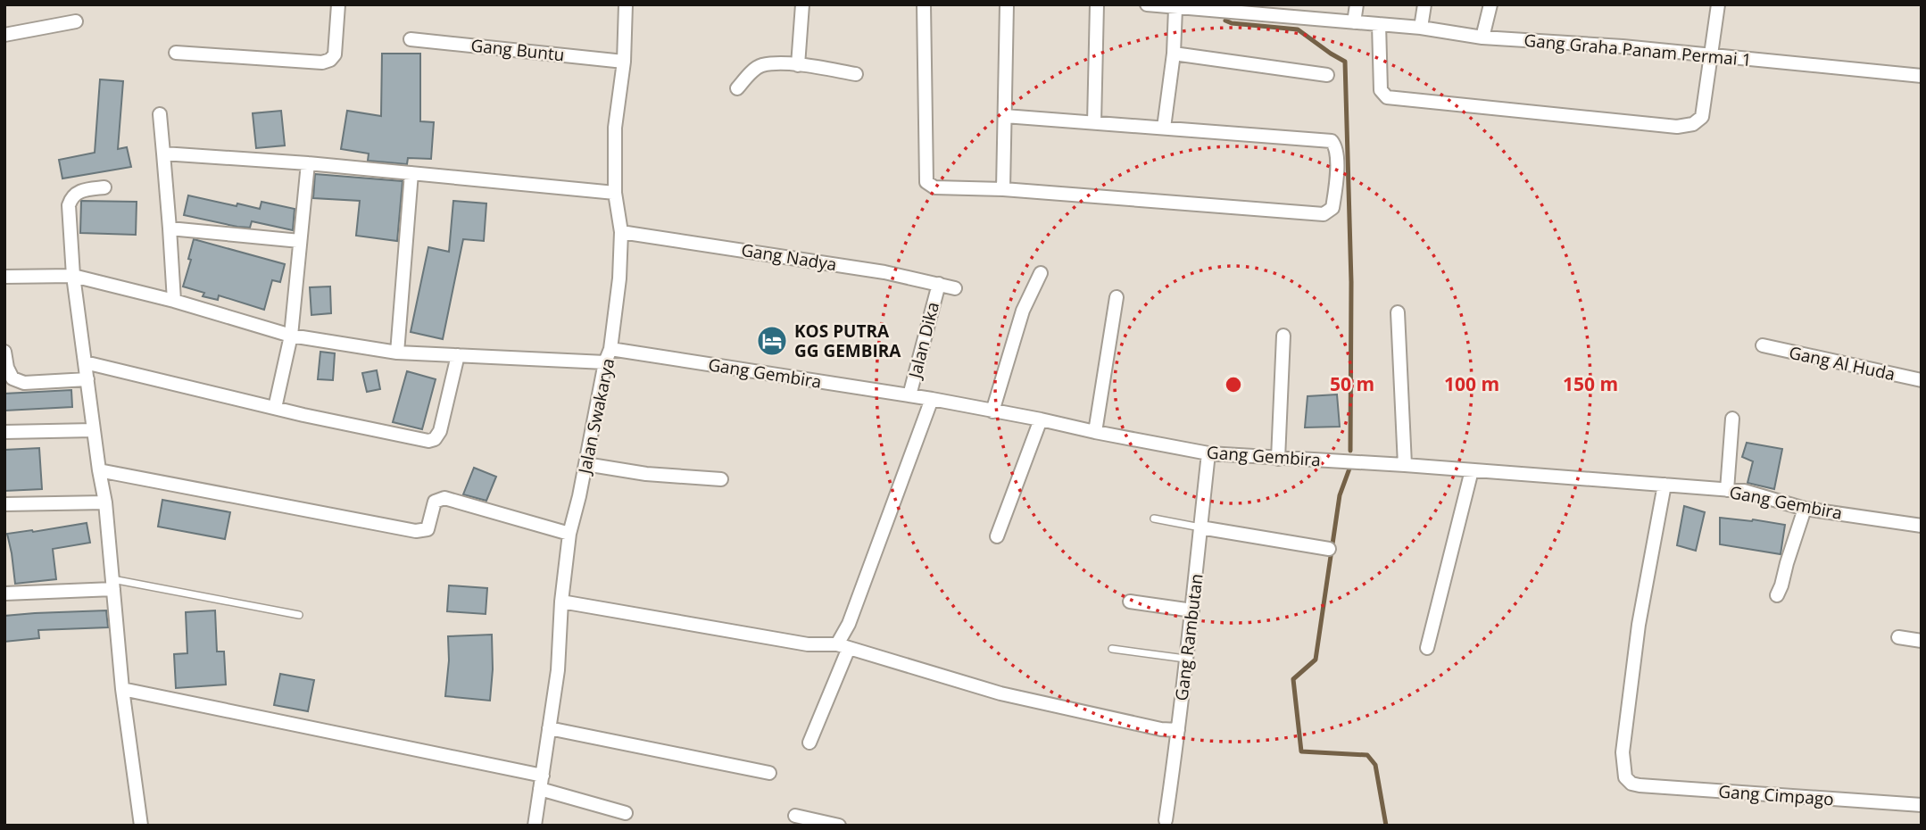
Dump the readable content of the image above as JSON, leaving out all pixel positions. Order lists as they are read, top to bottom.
{
  "streets": {
    "street": [
      "Gang Buntu",
      "Gang Graha Panam Permai 1",
      "Gang Nadya",
      "Jalan Dika",
      "Gang Al Huda",
      "Gang Gembira",
      "Jalan Swakarya",
      "Gang Rambutan",
      "Gang Cimpago"
    ]
  },
  "crossings": [
    ["Gang Buntu", "Jalan Swakarya"],
    ["Gang Nadya", "Jalan Dika"],
    ["Gang Nadya", "Jalan Swakarya"],
    ["Jalan Dika", "Gang Gembira"],
    ["Gang Gembira", "Jalan Swakarya"],
    ["Gang Gembira", "Gang Rambutan"],
    ["Gang Gembira", "Gang Cimpago"]
  ],
  "places": {
    "hotel": ["KOS PUTRA GG GEMBIRA"]
  },
  "rings": ["50 m", "100 m", "150 m"]
}
